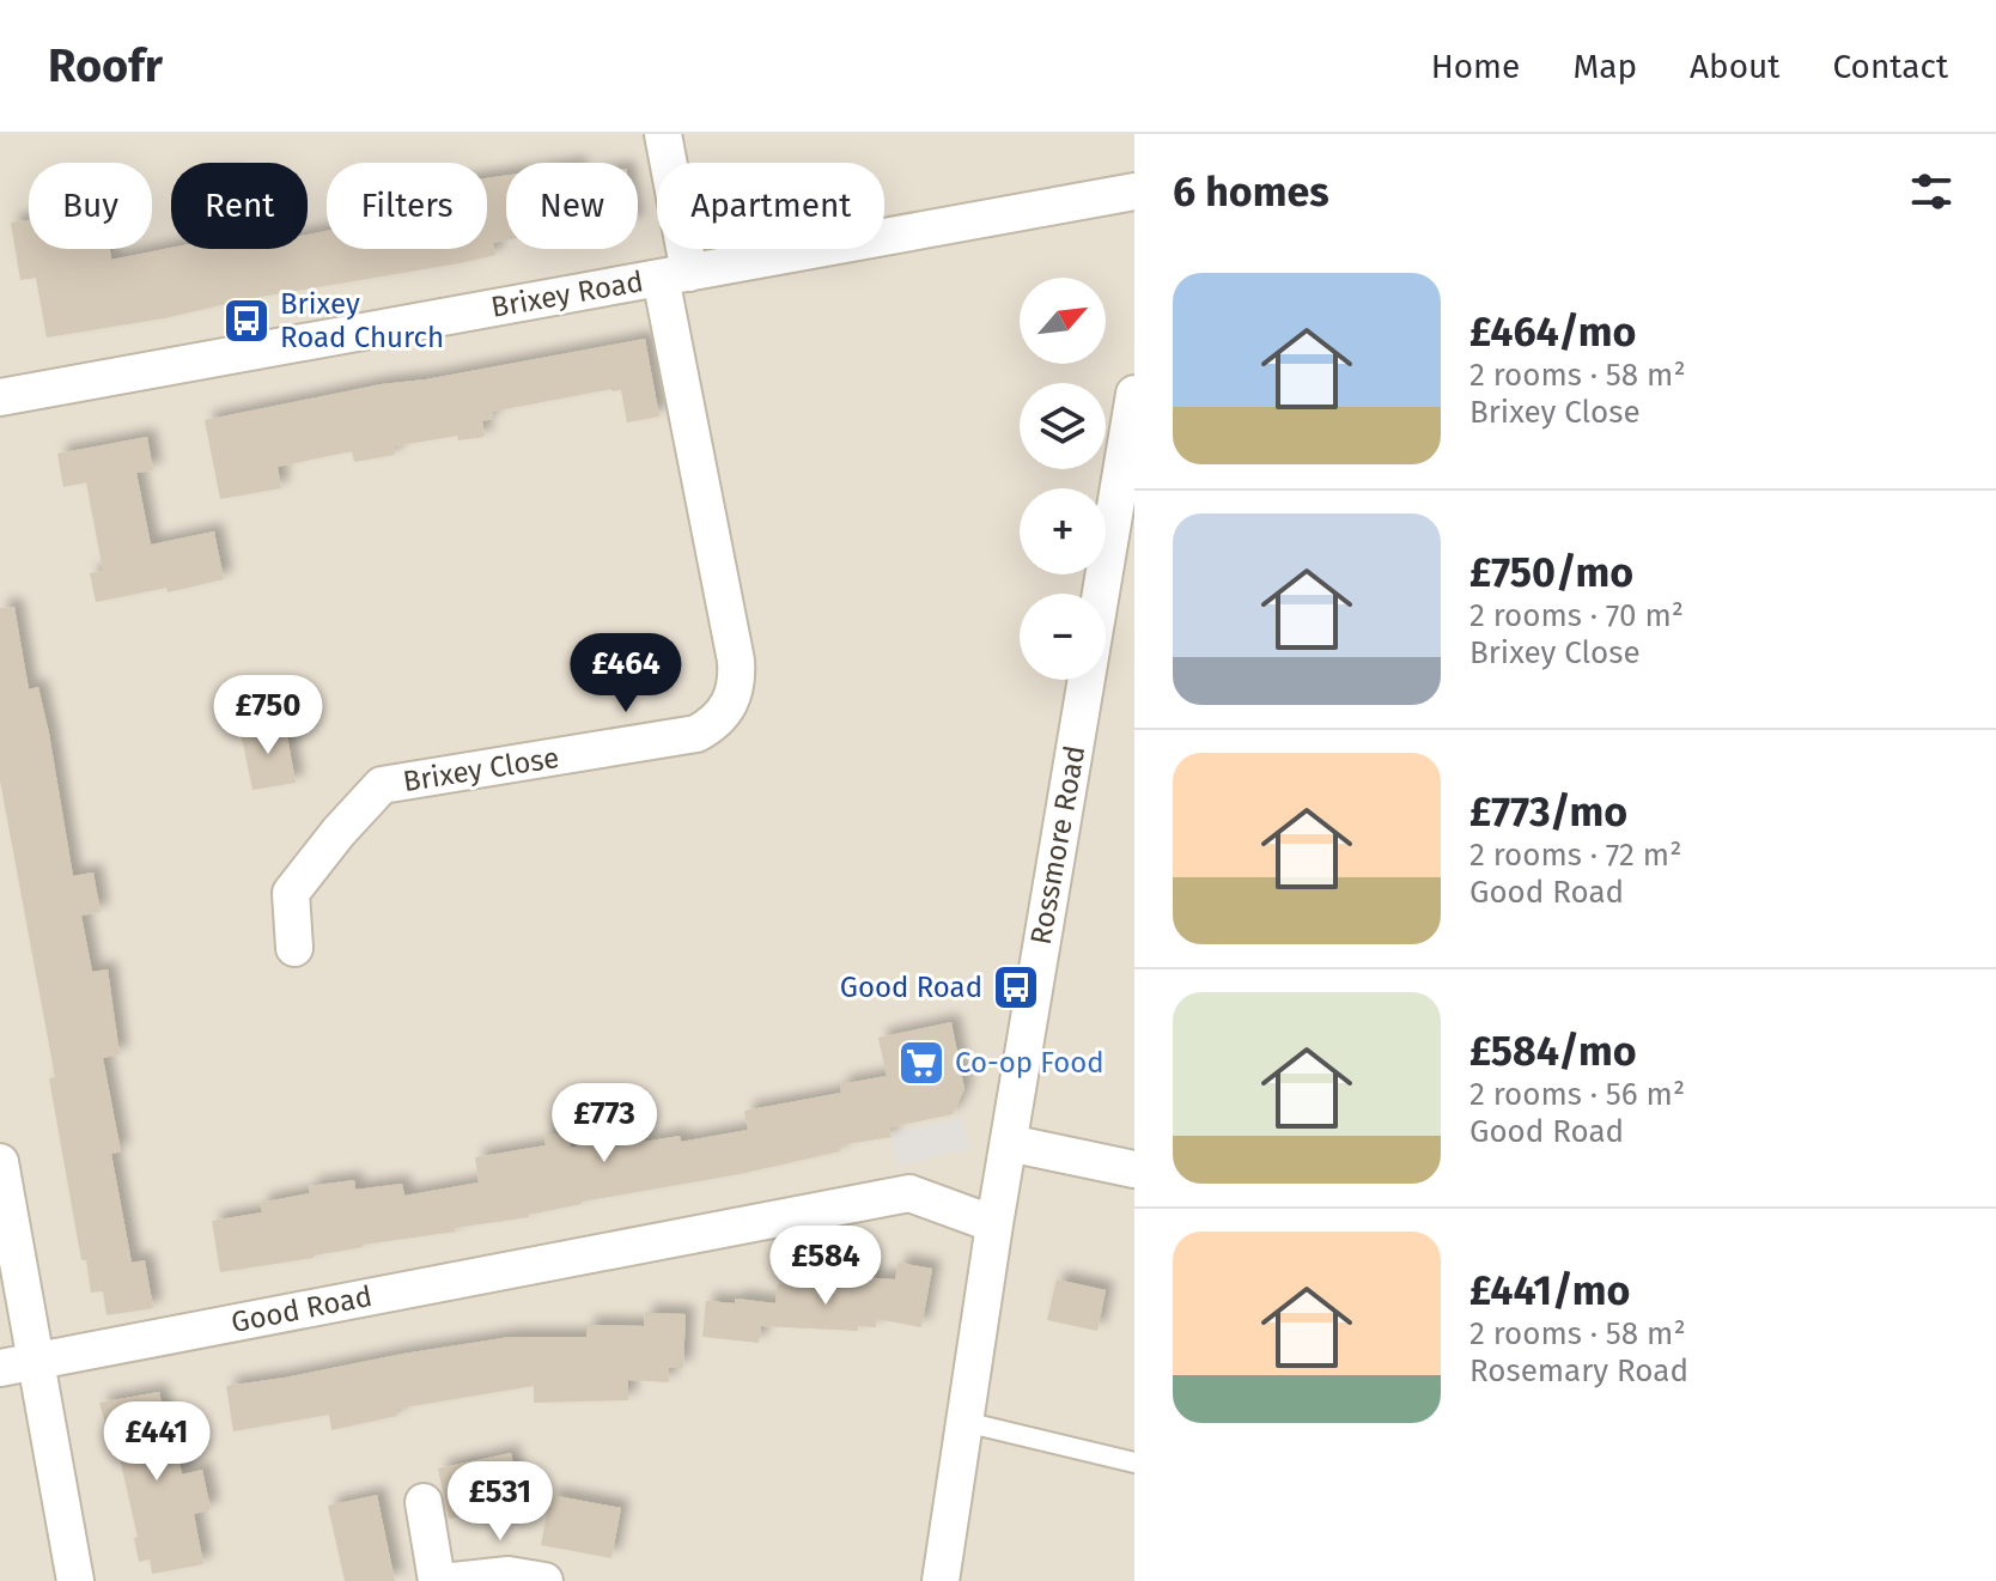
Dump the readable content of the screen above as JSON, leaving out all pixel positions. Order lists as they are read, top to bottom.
{
  "streets": {
    "street": [
      "Brixey Road",
      "Brixey Close",
      "Rossmore Road",
      "Good Road"
    ]
  },
  "crossings": [
    ["Brixey Road", "Brixey Close"],
    ["Rossmore Road", "Good Road"]
  ],
  "places": {
    "bus stop": ["Brixey Road Church", "Good Road"],
    "supermarket": ["Co-op Food"]
  },
  "north": "top right",
  "page": {
    "header": "Roofr",
    "nav": [
      "Home",
      "Map",
      "About",
      "Contact"
    ],
    "heading": "6 homes",
    "chip": [
      "Buy",
      "Rent",
      "Filters",
      "New",
      "Apartment"
    ],
    "list": [
      {
        "name": "£464/mo",
        "note": "2 rooms · 58 m² · Brixey Close"
      },
      {
        "name": "£750/mo",
        "note": "2 rooms · 70 m² · Brixey Close"
      },
      {
        "name": "£773/mo",
        "note": "2 rooms · 72 m² · Good Road"
      },
      {
        "name": "£584/mo",
        "note": "2 rooms · 56 m² · Good Road"
      },
      {
        "name": "£441/mo",
        "note": "2 rooms · 58 m² · Rosemary Road"
      }
    ],
    "map_buttons": ["+", "−"],
    "price": [
      "£464",
      "£750",
      "£773",
      "£584",
      "£441",
      "£531"
    ]
  }
}
